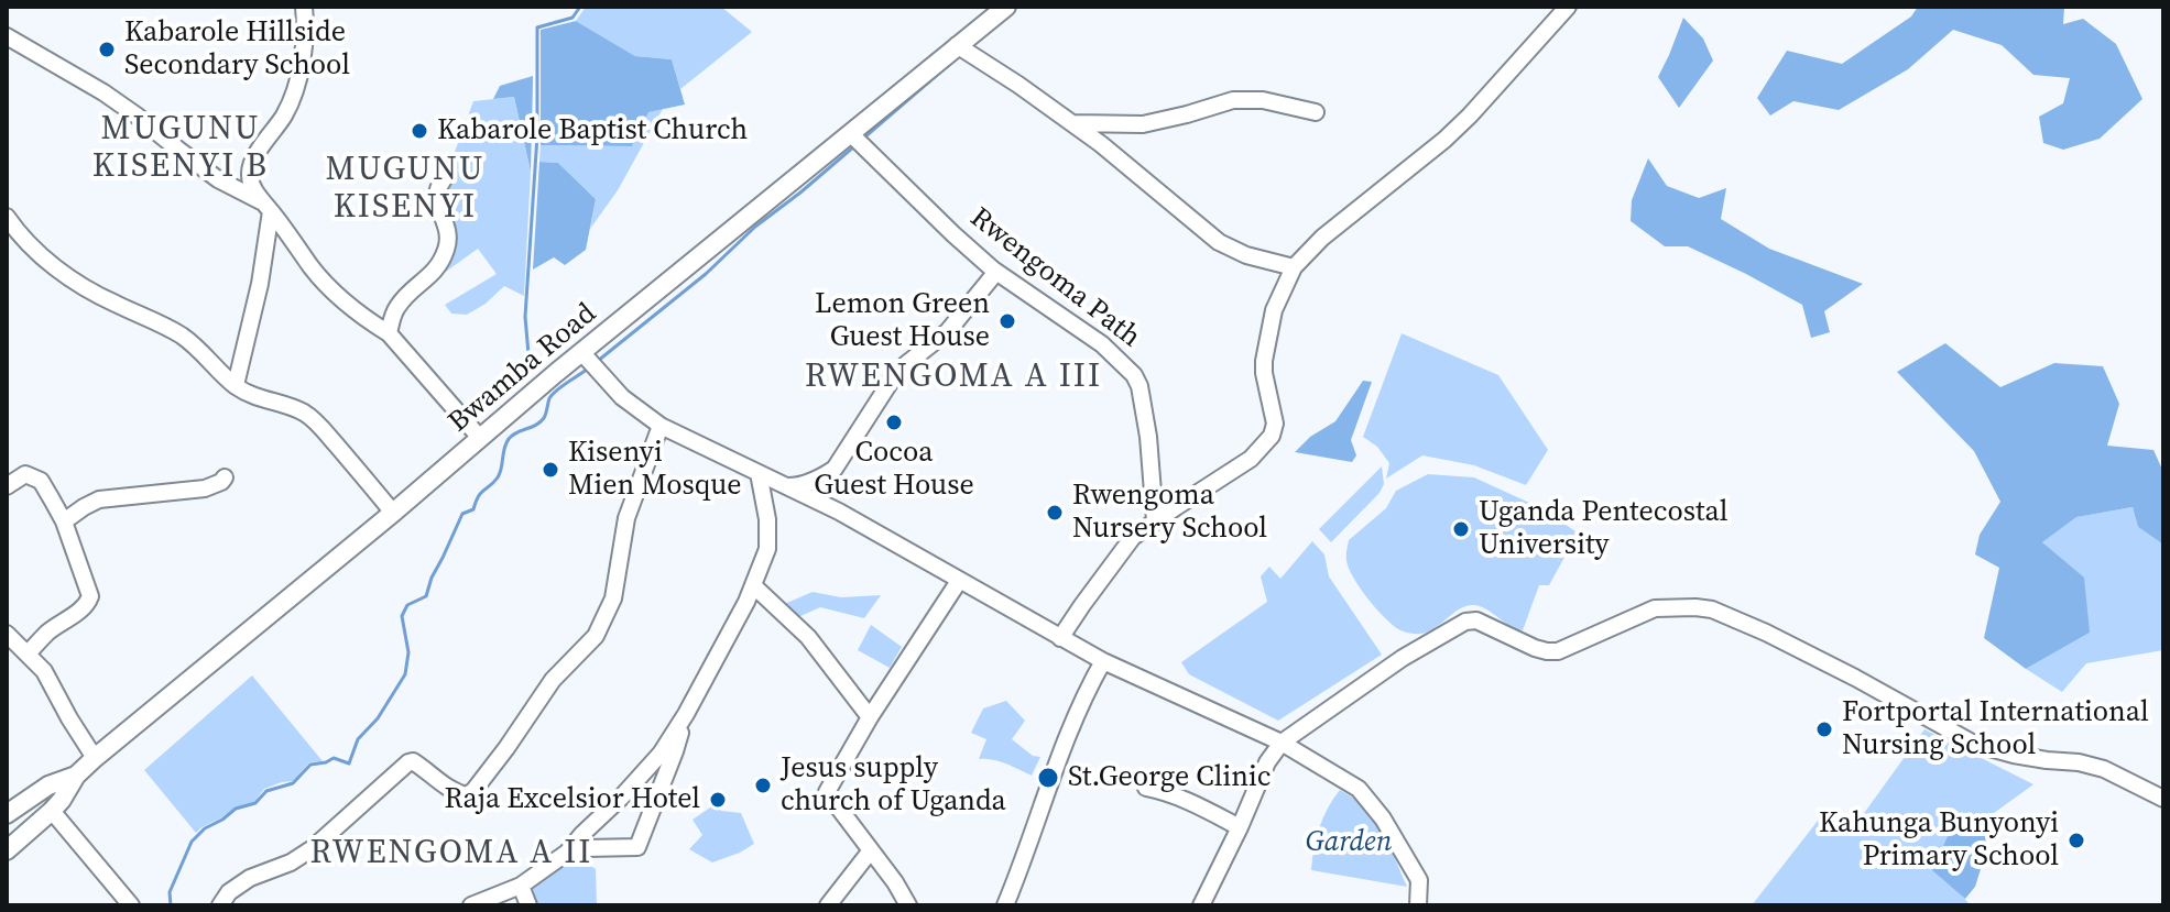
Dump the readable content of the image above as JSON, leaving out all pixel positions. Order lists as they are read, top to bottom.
{
  "streets": {
    "main road": ["Bwamba Road"],
    "street": ["Rwengoma Path"]
  },
  "crossings": [
    ["Rwengoma Path", "Bwamba Road"]
  ],
  "districts": [
    "MUGUNU KISENYI B",
    "MUGUNU KISENYI",
    "RWENGOMA A III",
    "RWENGOMA A II"
  ],
  "parks": ["Garden"],
  "places": [
    "Kabarole Hillside Secondary School",
    "Kabarole Baptist Church",
    "Lemon Green Guest House",
    "Cocoa Guest House",
    "Kisenyi Mien Mosque",
    "Rwengoma Nursery School",
    "Uganda Pentecostal University",
    "Fortportal International Nursing School",
    "St.George Clinic",
    "Jesus supply church of Uganda",
    "Raja Excelsior Hotel",
    "Kahunga Bunyonyi Primary School"
  ]
}
